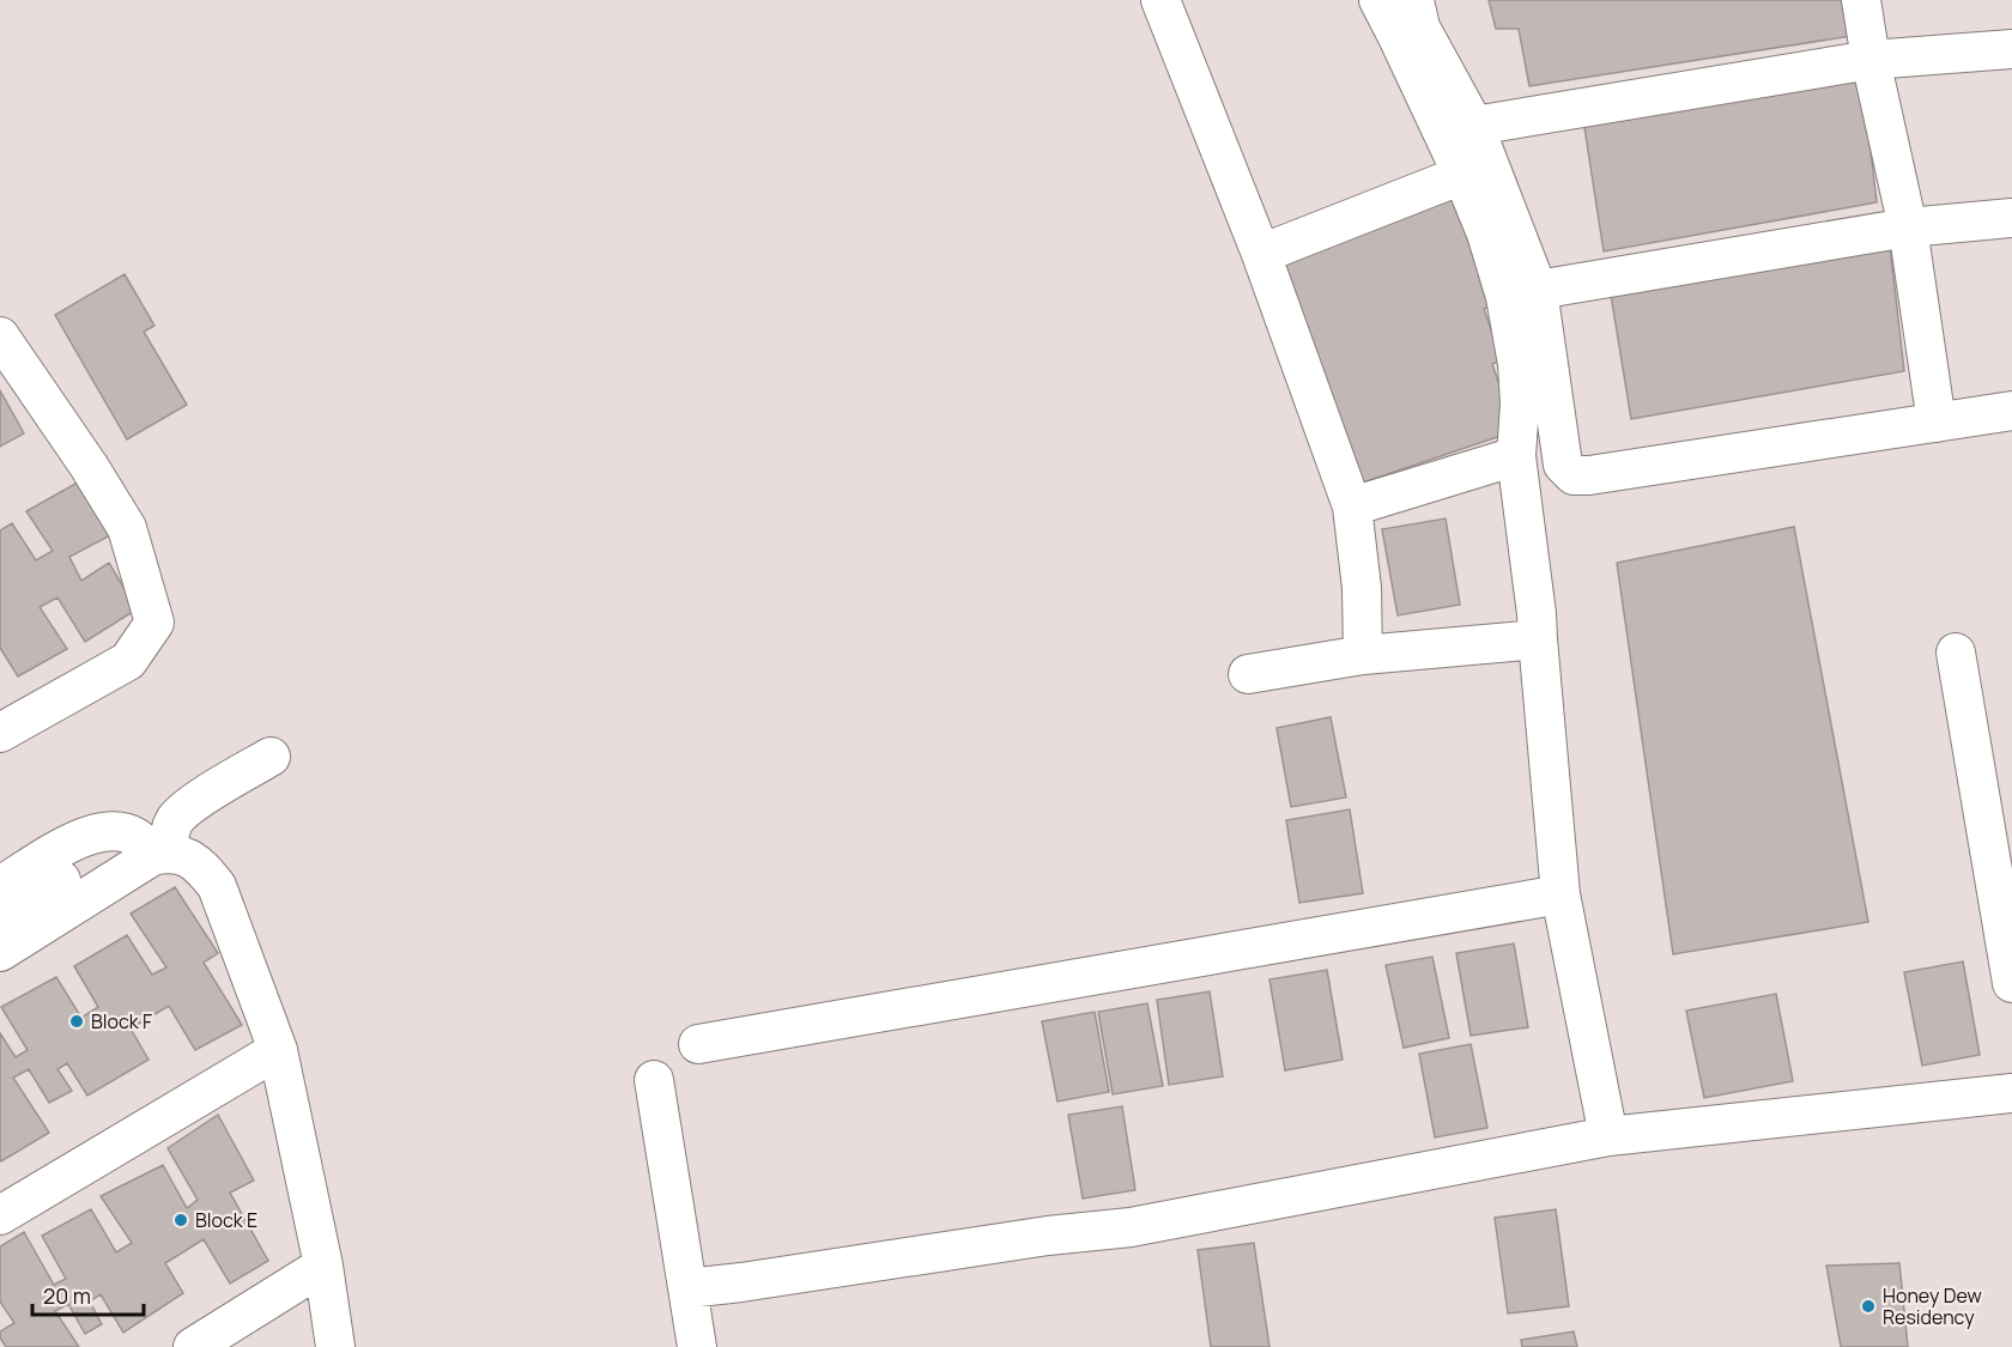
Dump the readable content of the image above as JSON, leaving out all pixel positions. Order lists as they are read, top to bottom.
{
  "places": ["Block F", "Block E", "Honey Dew Residency"],
  "scale_bar": "20 m"
}
